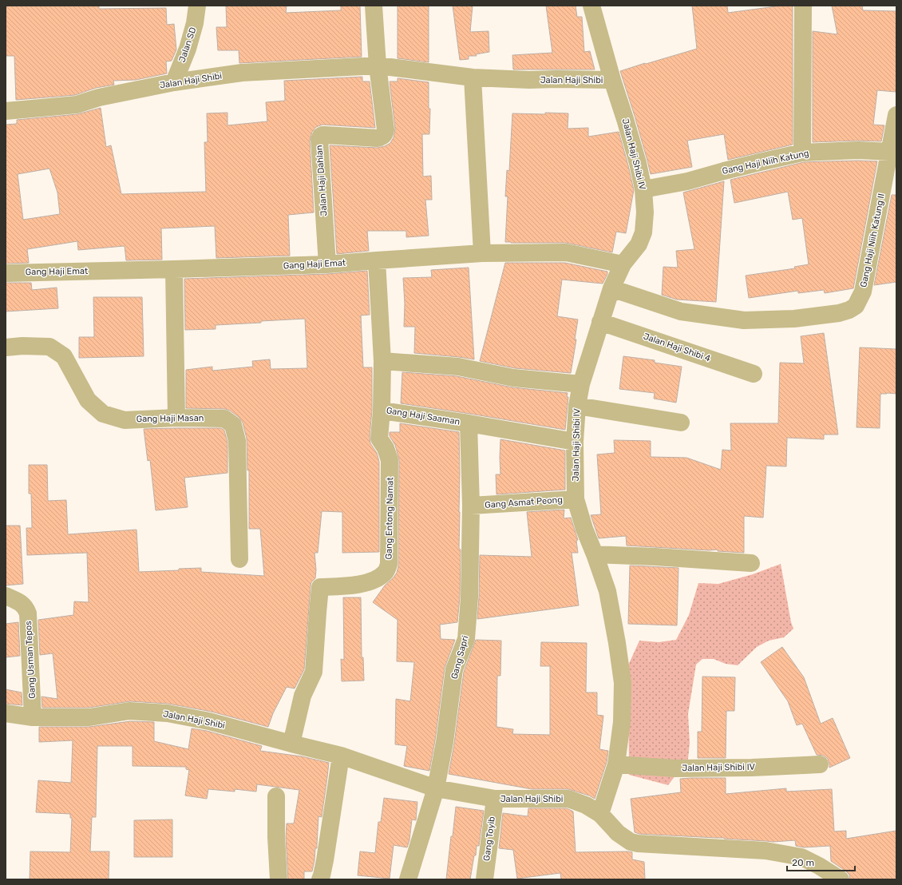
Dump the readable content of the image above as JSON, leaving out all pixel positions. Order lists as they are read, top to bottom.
{
  "streets": {
    "street": [
      "Jalan SD",
      "Jalan Haji Shibi",
      "Jalan Haji Shibi IV",
      "Gang Haji Niih Katung",
      "Jalan Haji Dahlan",
      "Gang Haji Niih Katung II",
      "Gang Haji Emat",
      "Jalan Haji Shibi 4",
      "Gang Haji Saaman",
      "Gang Haji Masan",
      "Gang Asmat Peong",
      "Gang Entong Namat",
      "Gang Sapri",
      "Gang Usman Tepos",
      "Gang Toyib"
    ]
  },
  "crossings": [
    ["Jalan SD", "Jalan Haji Shibi"],
    ["Jalan Haji Shibi", "Jalan Haji Shibi IV"],
    ["Jalan Haji Shibi", "Jalan Haji Dahlan"],
    ["Jalan Haji Shibi", "Gang Entong Namat"],
    ["Jalan Haji Shibi", "Gang Sapri"],
    ["Jalan Haji Shibi", "Gang Usman Tepos"],
    ["Jalan Haji Shibi", "Gang Toyib"],
    ["Jalan Haji Shibi IV", "Gang Haji Niih Katung"],
    ["Jalan Haji Shibi IV", "Gang Haji Niih Katung II"],
    ["Jalan Haji Shibi IV", "Gang Haji Emat"],
    ["Jalan Haji Shibi IV", "Jalan Haji Shibi 4"],
    ["Jalan Haji Shibi IV", "Gang Haji Saaman"],
    ["Jalan Haji Shibi IV", "Gang Asmat Peong"],
    ["Gang Haji Niih Katung", "Gang Haji Niih Katung II"],
    ["Jalan Haji Dahlan", "Gang Haji Emat"],
    ["Gang Haji Emat", "Gang Haji Saaman"],
    ["Gang Haji Saaman", "Gang Entong Namat"],
    ["Gang Haji Saaman", "Gang Sapri"],
    ["Gang Asmat Peong", "Gang Sapri"]
  ],
  "scale_bar": "20 m"
}
